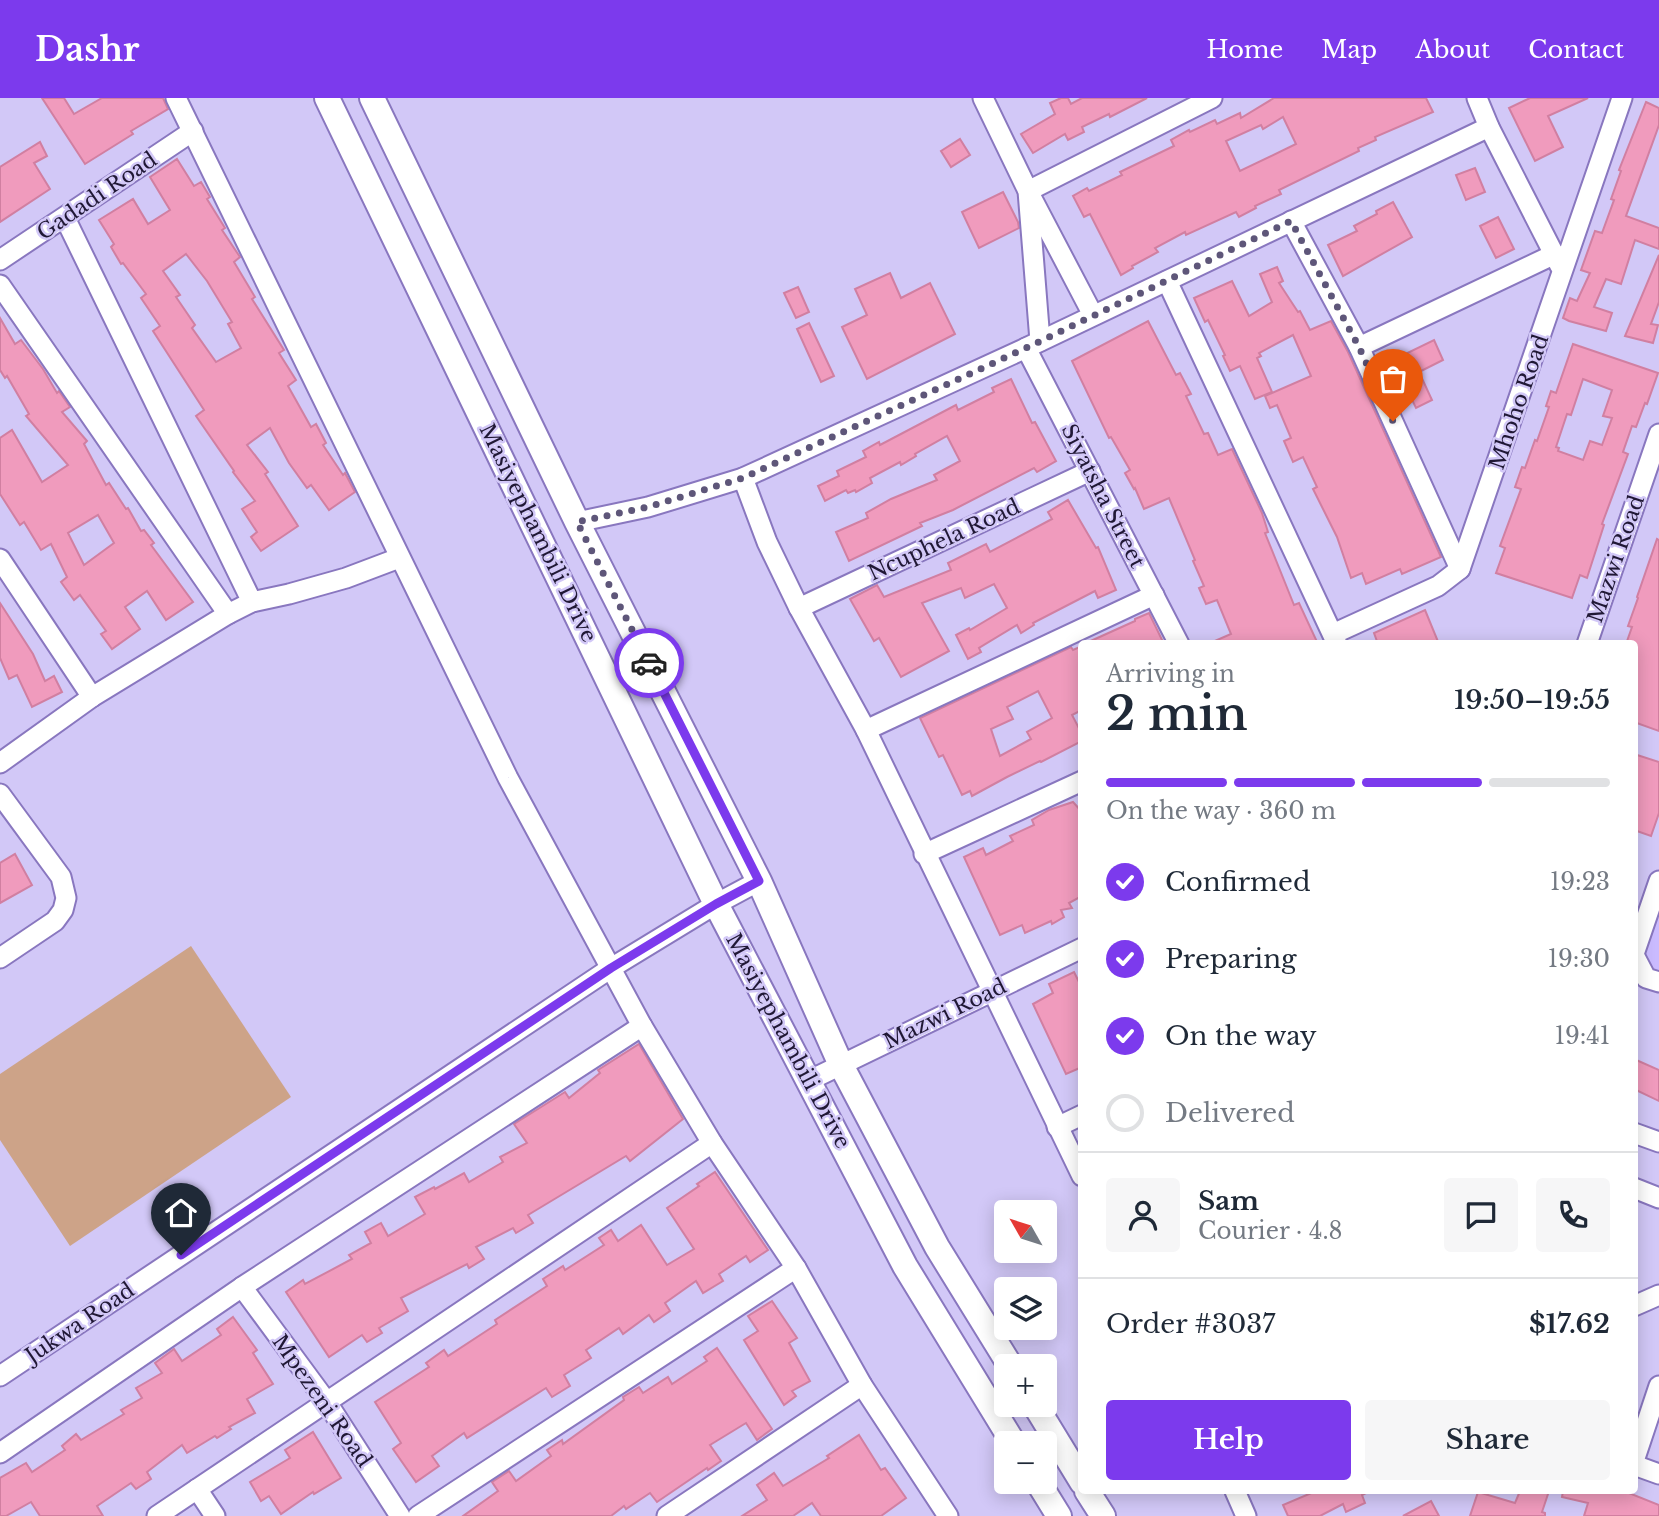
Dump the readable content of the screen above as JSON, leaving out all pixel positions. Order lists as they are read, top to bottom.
{
  "streets": {
    "main road": ["Masiyephambili Drive"],
    "street": [
      "Gadadi Road",
      "Mhoho Road",
      "Siyatsha Street",
      "Ncuphela Road",
      "Mazwi Road",
      "Jukwa Road",
      "Mpezeni Road"
    ]
  },
  "crossings": [
    ["Siyatsha Street", "Ncuphela Road"],
    ["Masiyephambili Drive", "Mazwi Road"],
    ["Masiyephambili Drive", "Jukwa Road"]
  ],
  "north": "top left",
  "page": {
    "header": "Dashr",
    "nav": [
      "Home",
      "Map",
      "About",
      "Contact"
    ],
    "heading": ["2 min", "Arriving in", "19:50–19:55"],
    "panel": [
      "Sam",
      "Courier · 4.8",
      "Order #3037",
      "$17.62"
    ],
    "bar": "On the way · 360 m",
    "list": [
      ["Confirmed", "19:23"],
      ["Preparing", "19:30"],
      ["On the way", "19:41"],
      "Delivered"
    ],
    "map_buttons": ["+", "−"],
    "buttons": ["Help", "Share"]
  }
}
